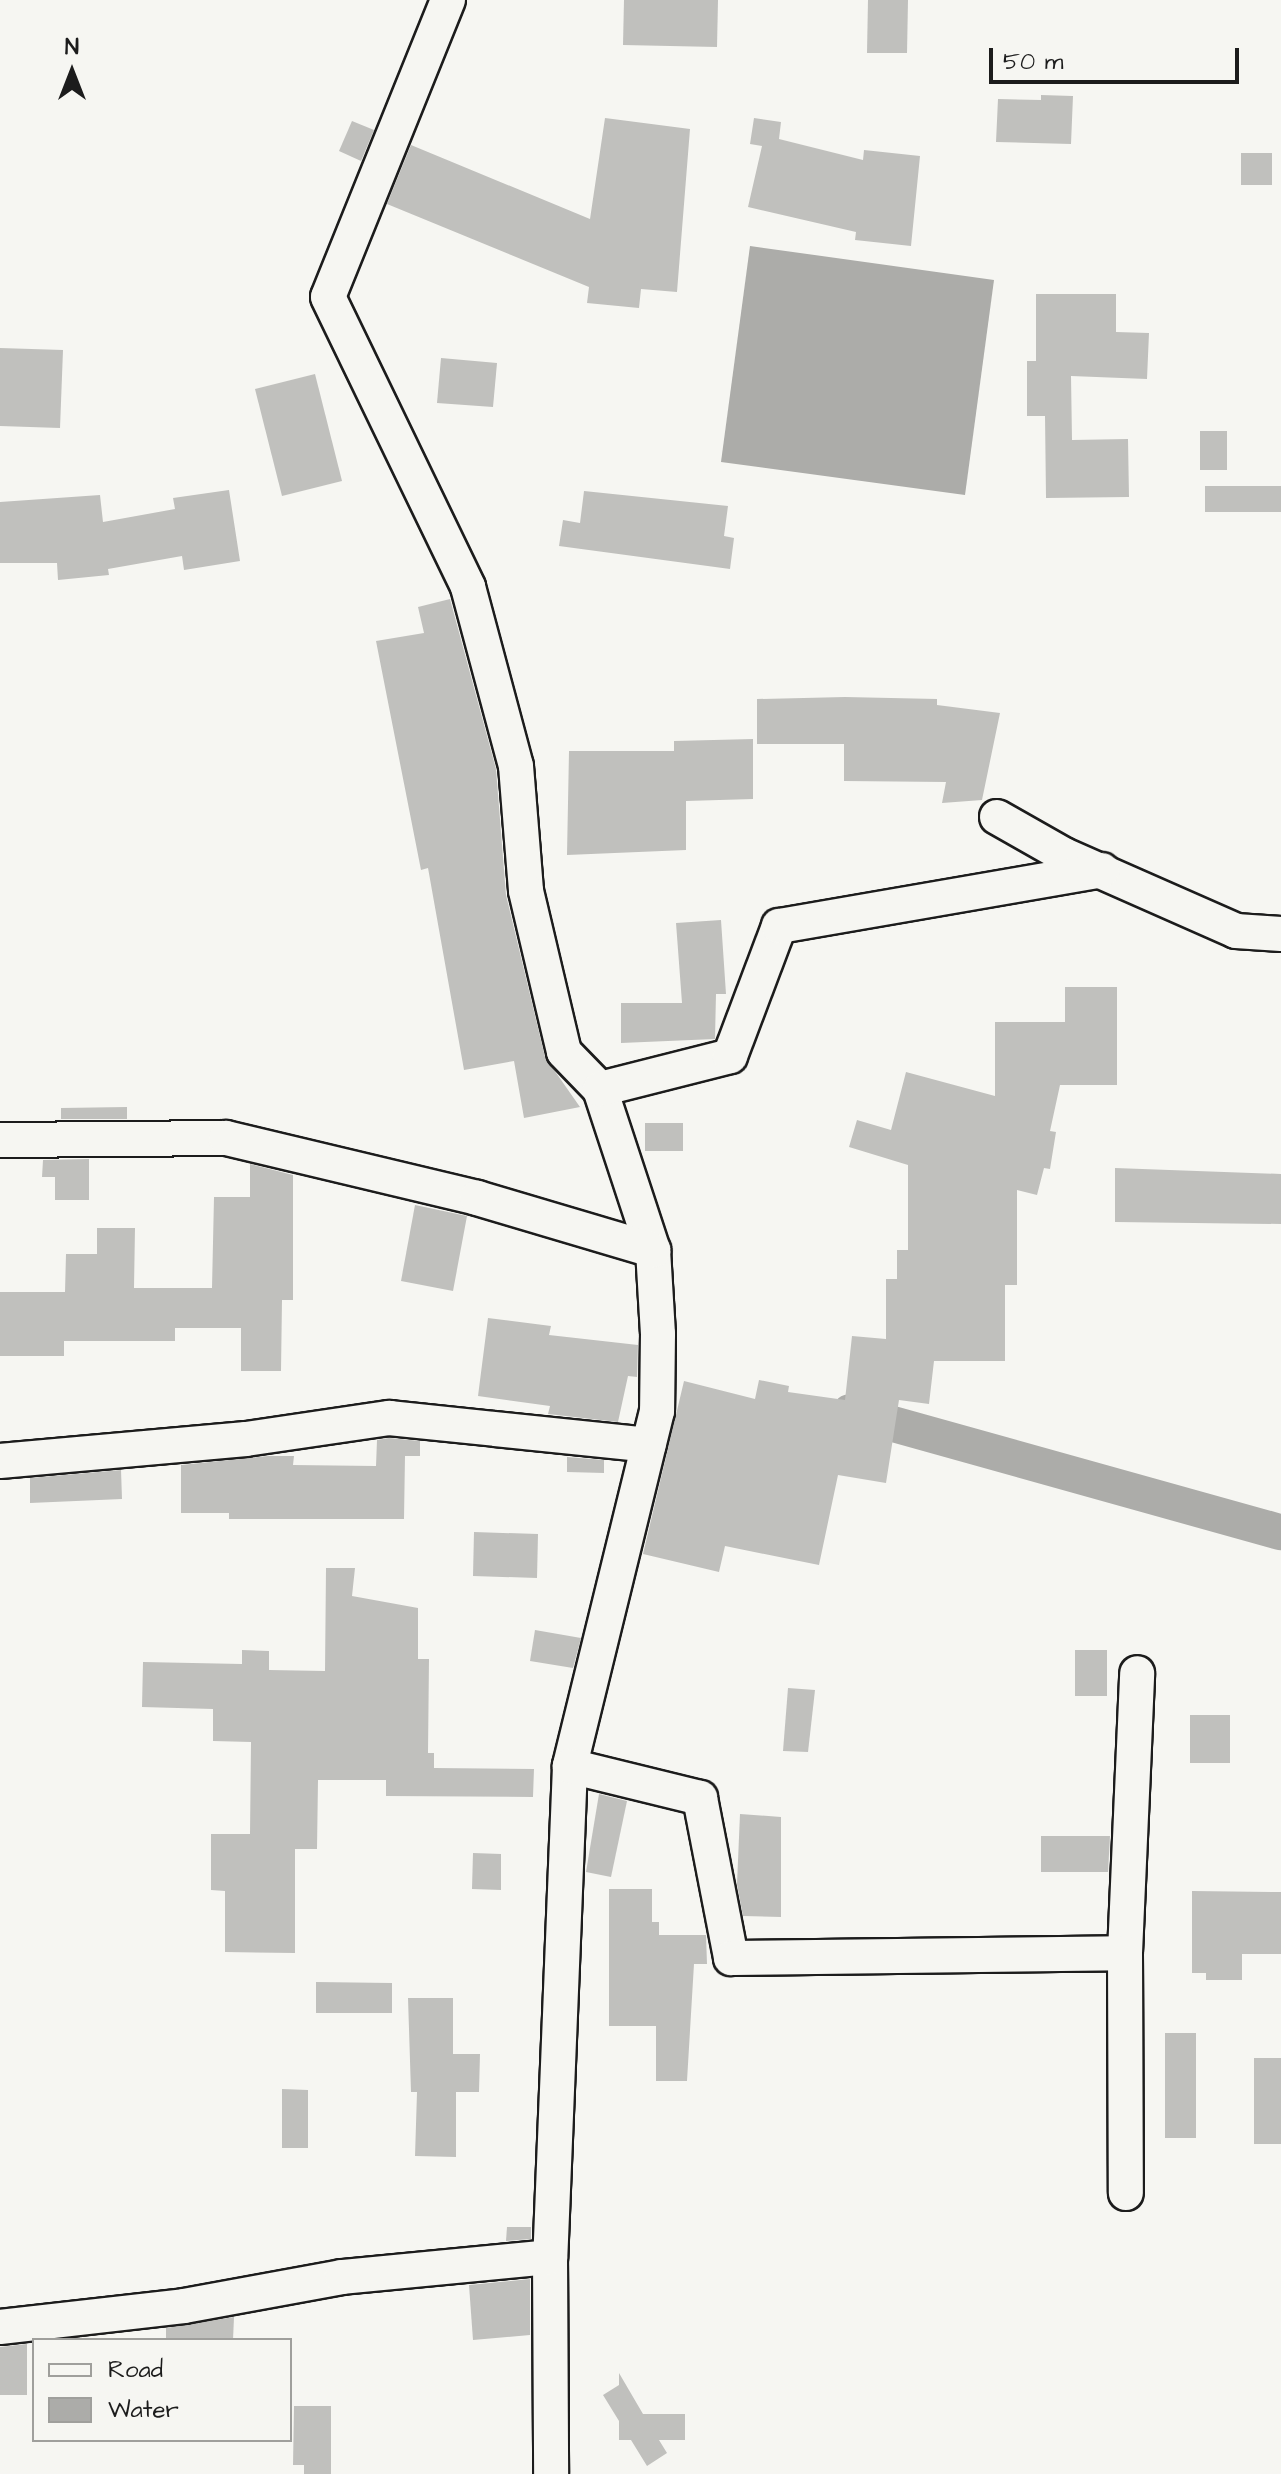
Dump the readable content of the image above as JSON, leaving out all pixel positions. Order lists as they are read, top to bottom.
{
  "legend": ["Road", "Water"],
  "scale_bar": "50 m",
  "north": "top"
}
